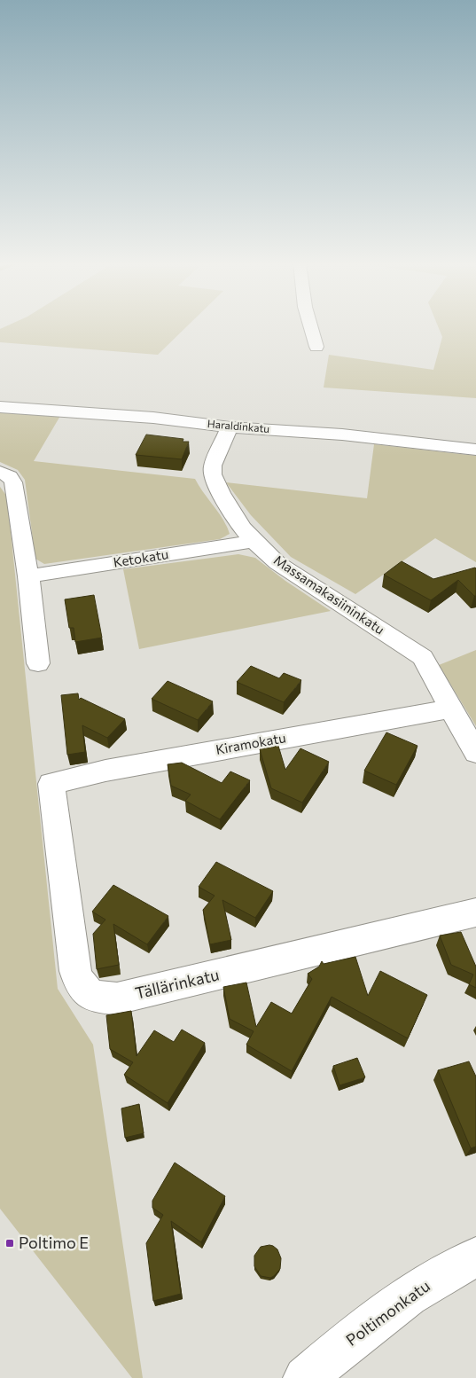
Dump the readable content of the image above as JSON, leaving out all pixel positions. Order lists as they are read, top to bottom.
{
  "streets": {
    "street": [
      "Haraldinkatu",
      "Ketokatu",
      "Massamakasiininkatu",
      "Kiramokatu",
      "Tällärinkatu",
      "Poltimonkatu"
    ]
  },
  "crossings": [
    ["Haraldinkatu", "Massamakasiininkatu"],
    ["Ketokatu", "Massamakasiininkatu"],
    ["Massamakasiininkatu", "Kiramokatu"],
    ["Kiramokatu", "Tällärinkatu"]
  ],
  "places": {
    "transit": ["Poltimo E"]
  }
}
